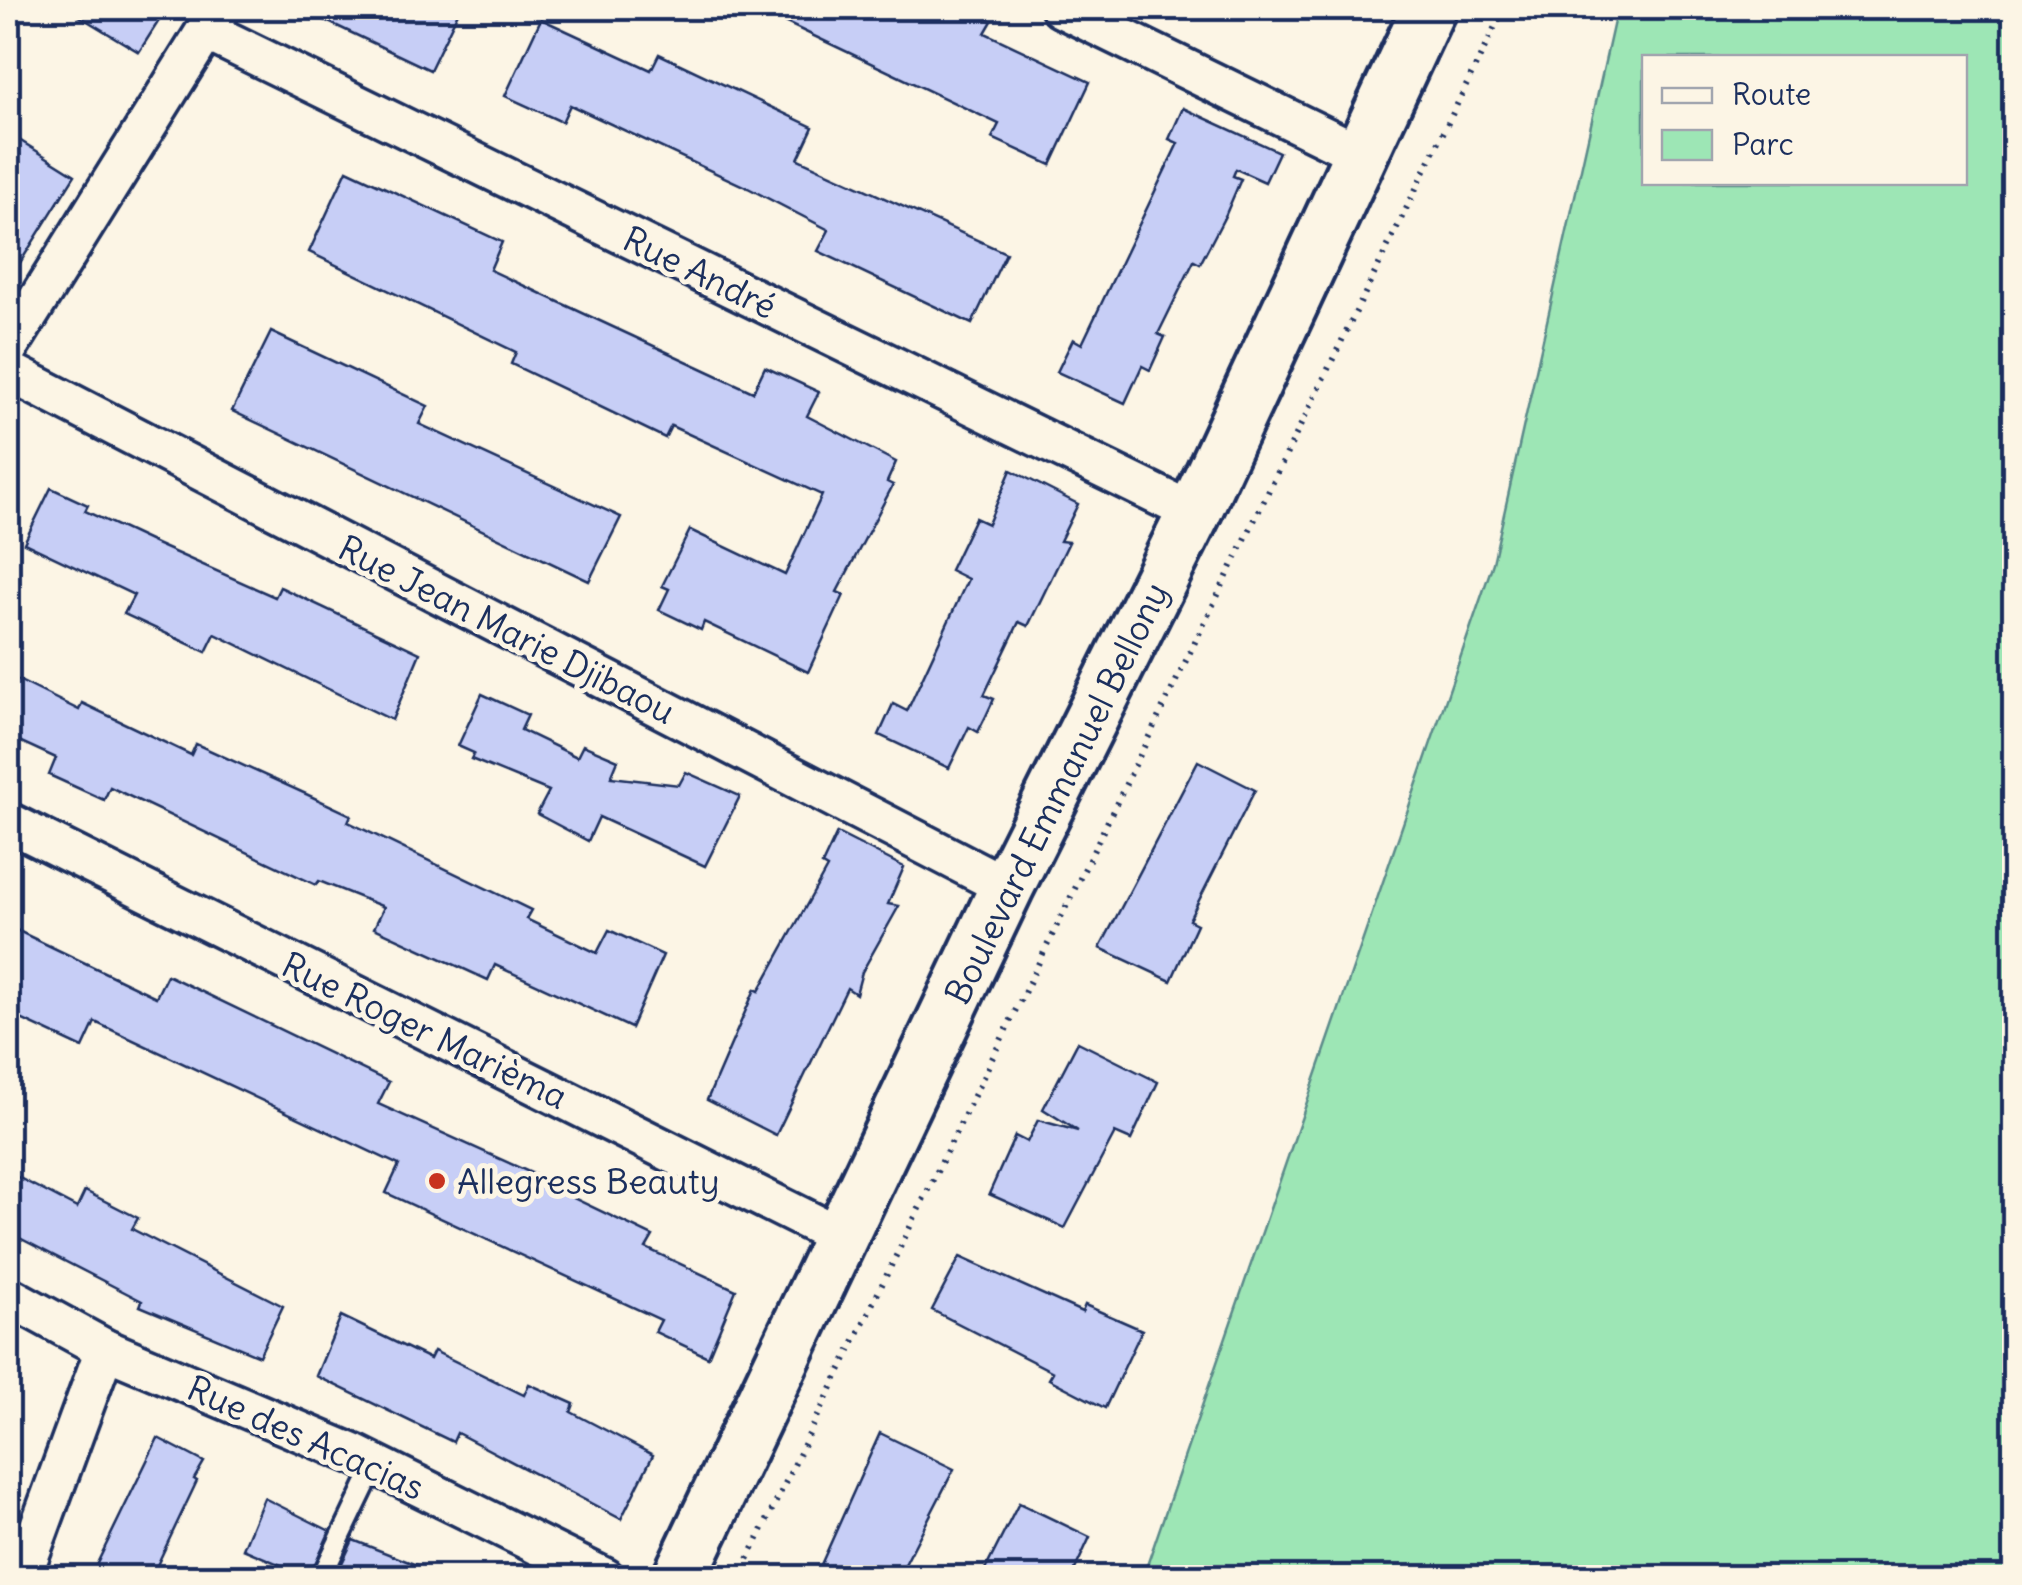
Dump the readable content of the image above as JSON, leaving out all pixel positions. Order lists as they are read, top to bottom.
{
  "streets": {
    "street": [
      "Rue André",
      "Rue Jean Marie Djibaou",
      "Boulevard Emmanuel Bellony",
      "Rue Roger Marièma",
      "Rue des Acacias"
    ]
  },
  "crossings": [
    ["Rue André", "Boulevard Emmanuel Bellony"],
    ["Rue Jean Marie Djibaou", "Boulevard Emmanuel Bellony"],
    ["Boulevard Emmanuel Bellony", "Rue Roger Marièma"]
  ],
  "places": ["Allegress Beauty"],
  "legend": ["Route", "Parc"]
}
